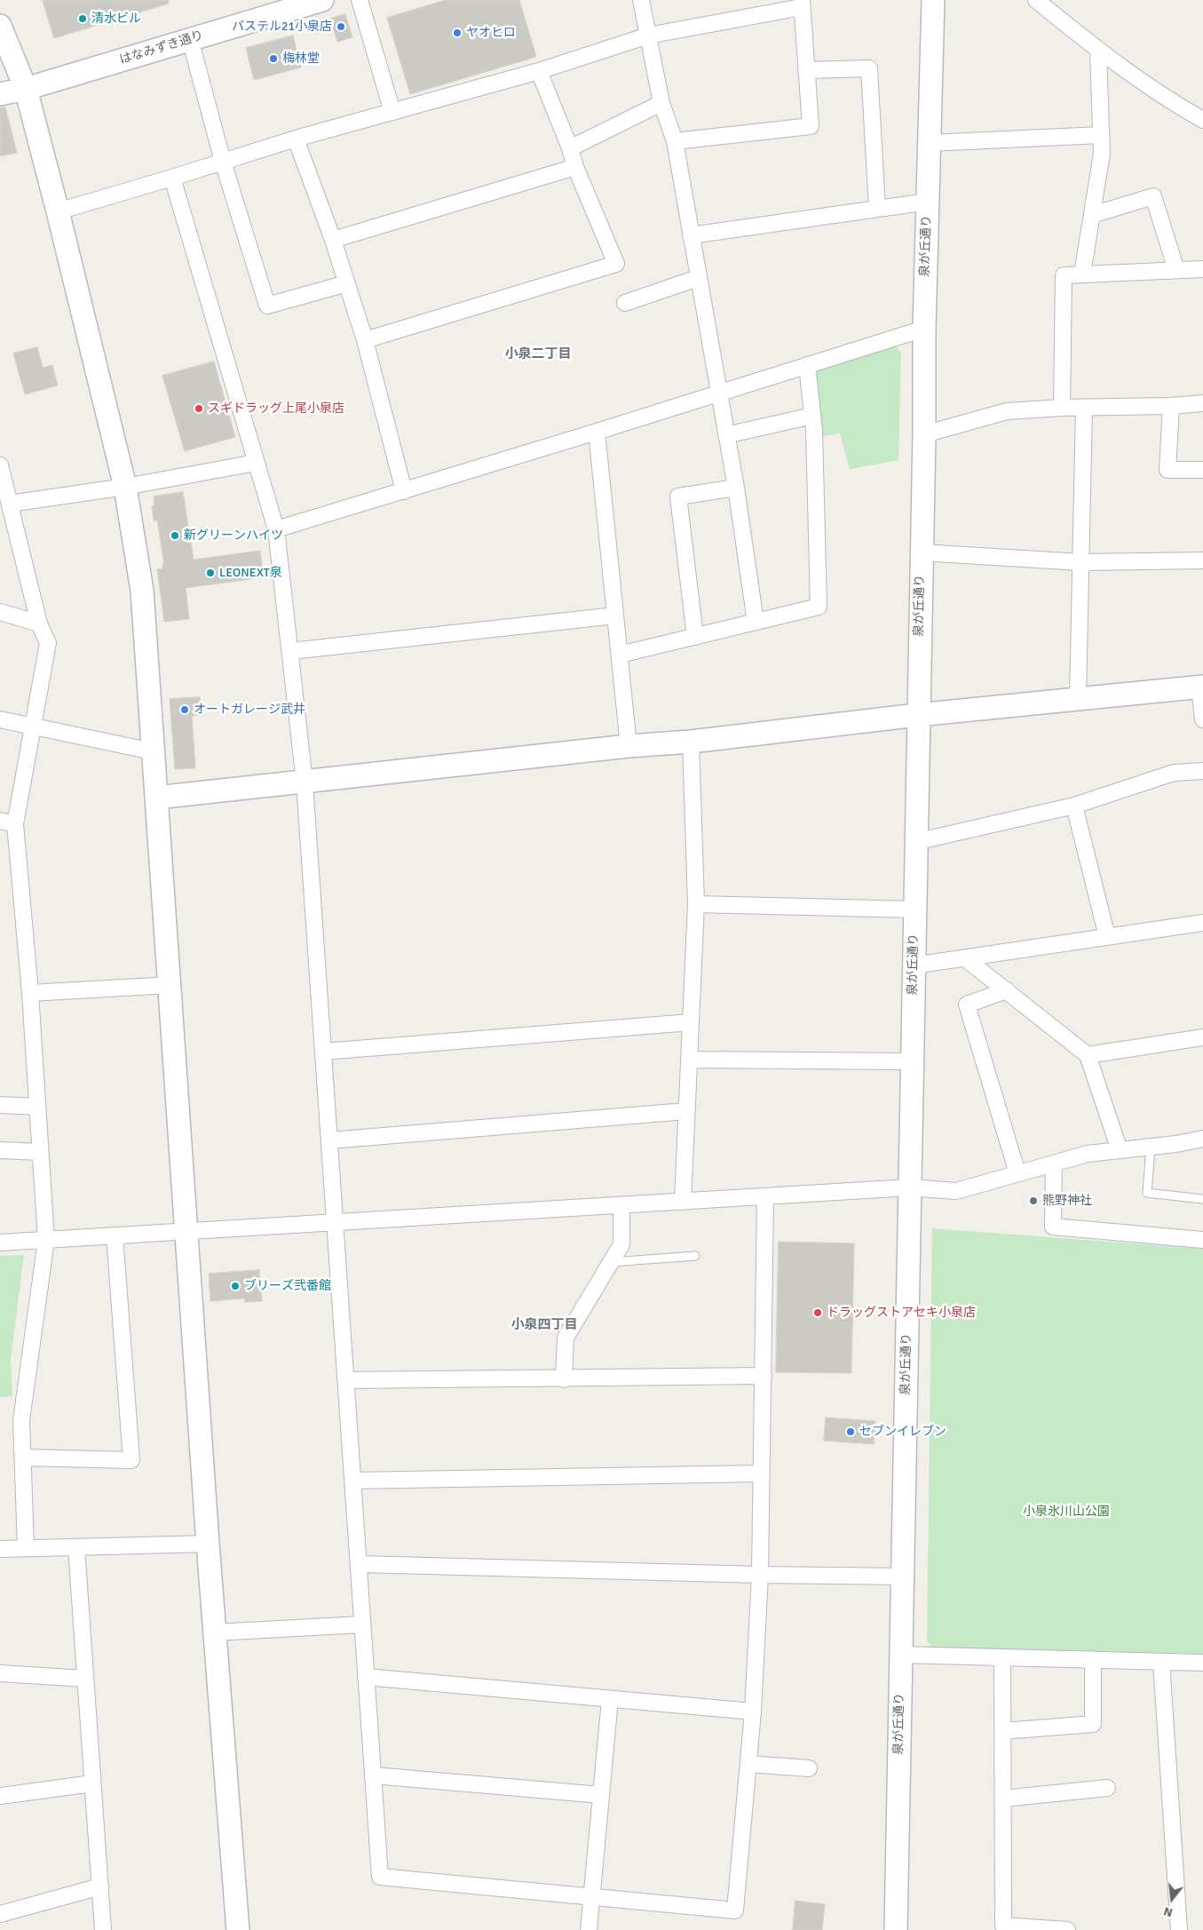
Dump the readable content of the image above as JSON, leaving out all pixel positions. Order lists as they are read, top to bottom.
{
  "streets": {
    "street": ["はなみずき通り", "泉が丘通り"]
  },
  "districts": ["小泉二丁目", "小泉四丁目"],
  "parks": ["小泉氷川山公園"],
  "places": [
    "清水ビル",
    "パステル21小泉店",
    "ヤオヒロ",
    "梅林堂",
    "スギドラッグ上尾小泉店",
    "新グリーンハイツ",
    "LEONEXT泉",
    "オートガレージ武井",
    "熊野神社",
    "ブリーズ弐番館",
    "ドラッグストアセキ小泉店",
    "セブンイレブン"
  ],
  "north": "bottom"
}
